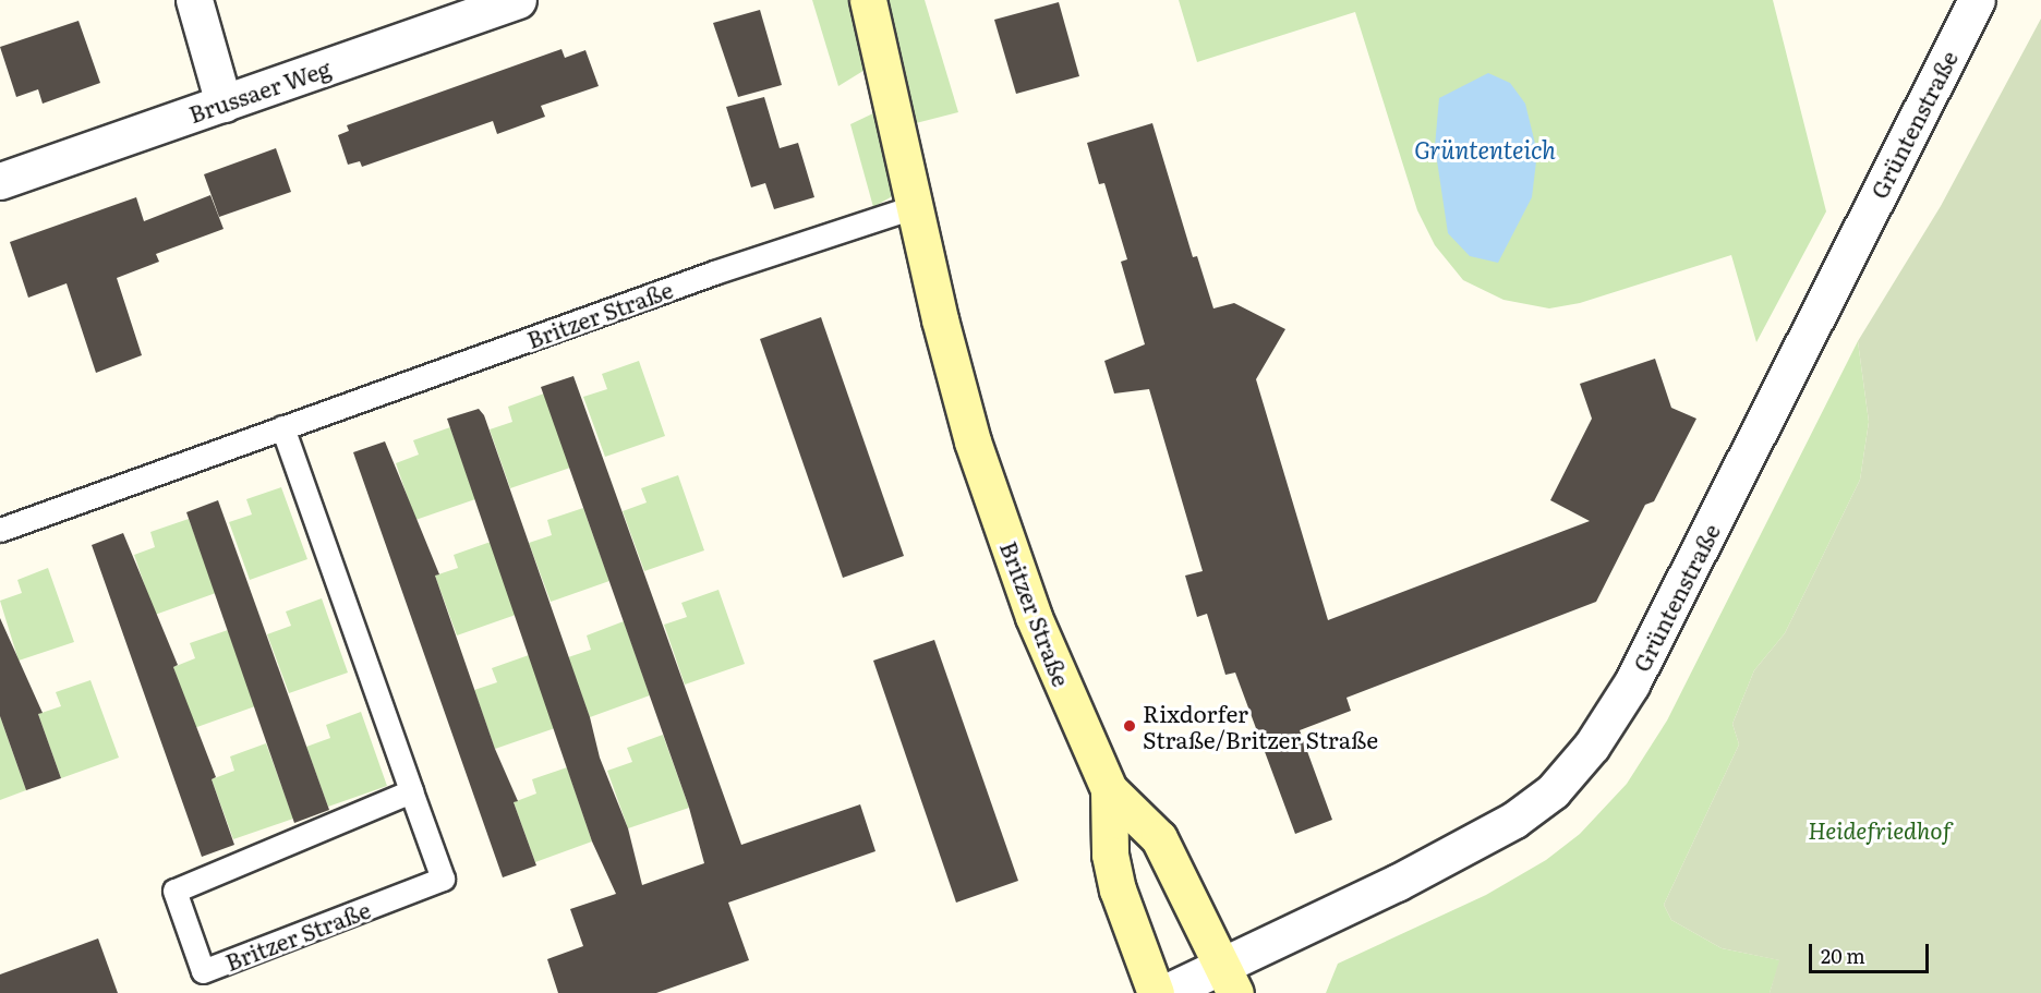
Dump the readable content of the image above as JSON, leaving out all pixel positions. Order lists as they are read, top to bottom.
{
  "streets": {
    "main road": ["Britzer Straße"],
    "street": ["Brussaer Weg", "Grüntenstraße"]
  },
  "crossings": [
    ["Grüntenstraße", "Britzer Straße"]
  ],
  "water": ["Grüntenteich"],
  "parks": ["Heidefriedhof"],
  "places": ["Rixdorfer Straße/Britzer Straße"],
  "scale_bar": "20 m"
}
